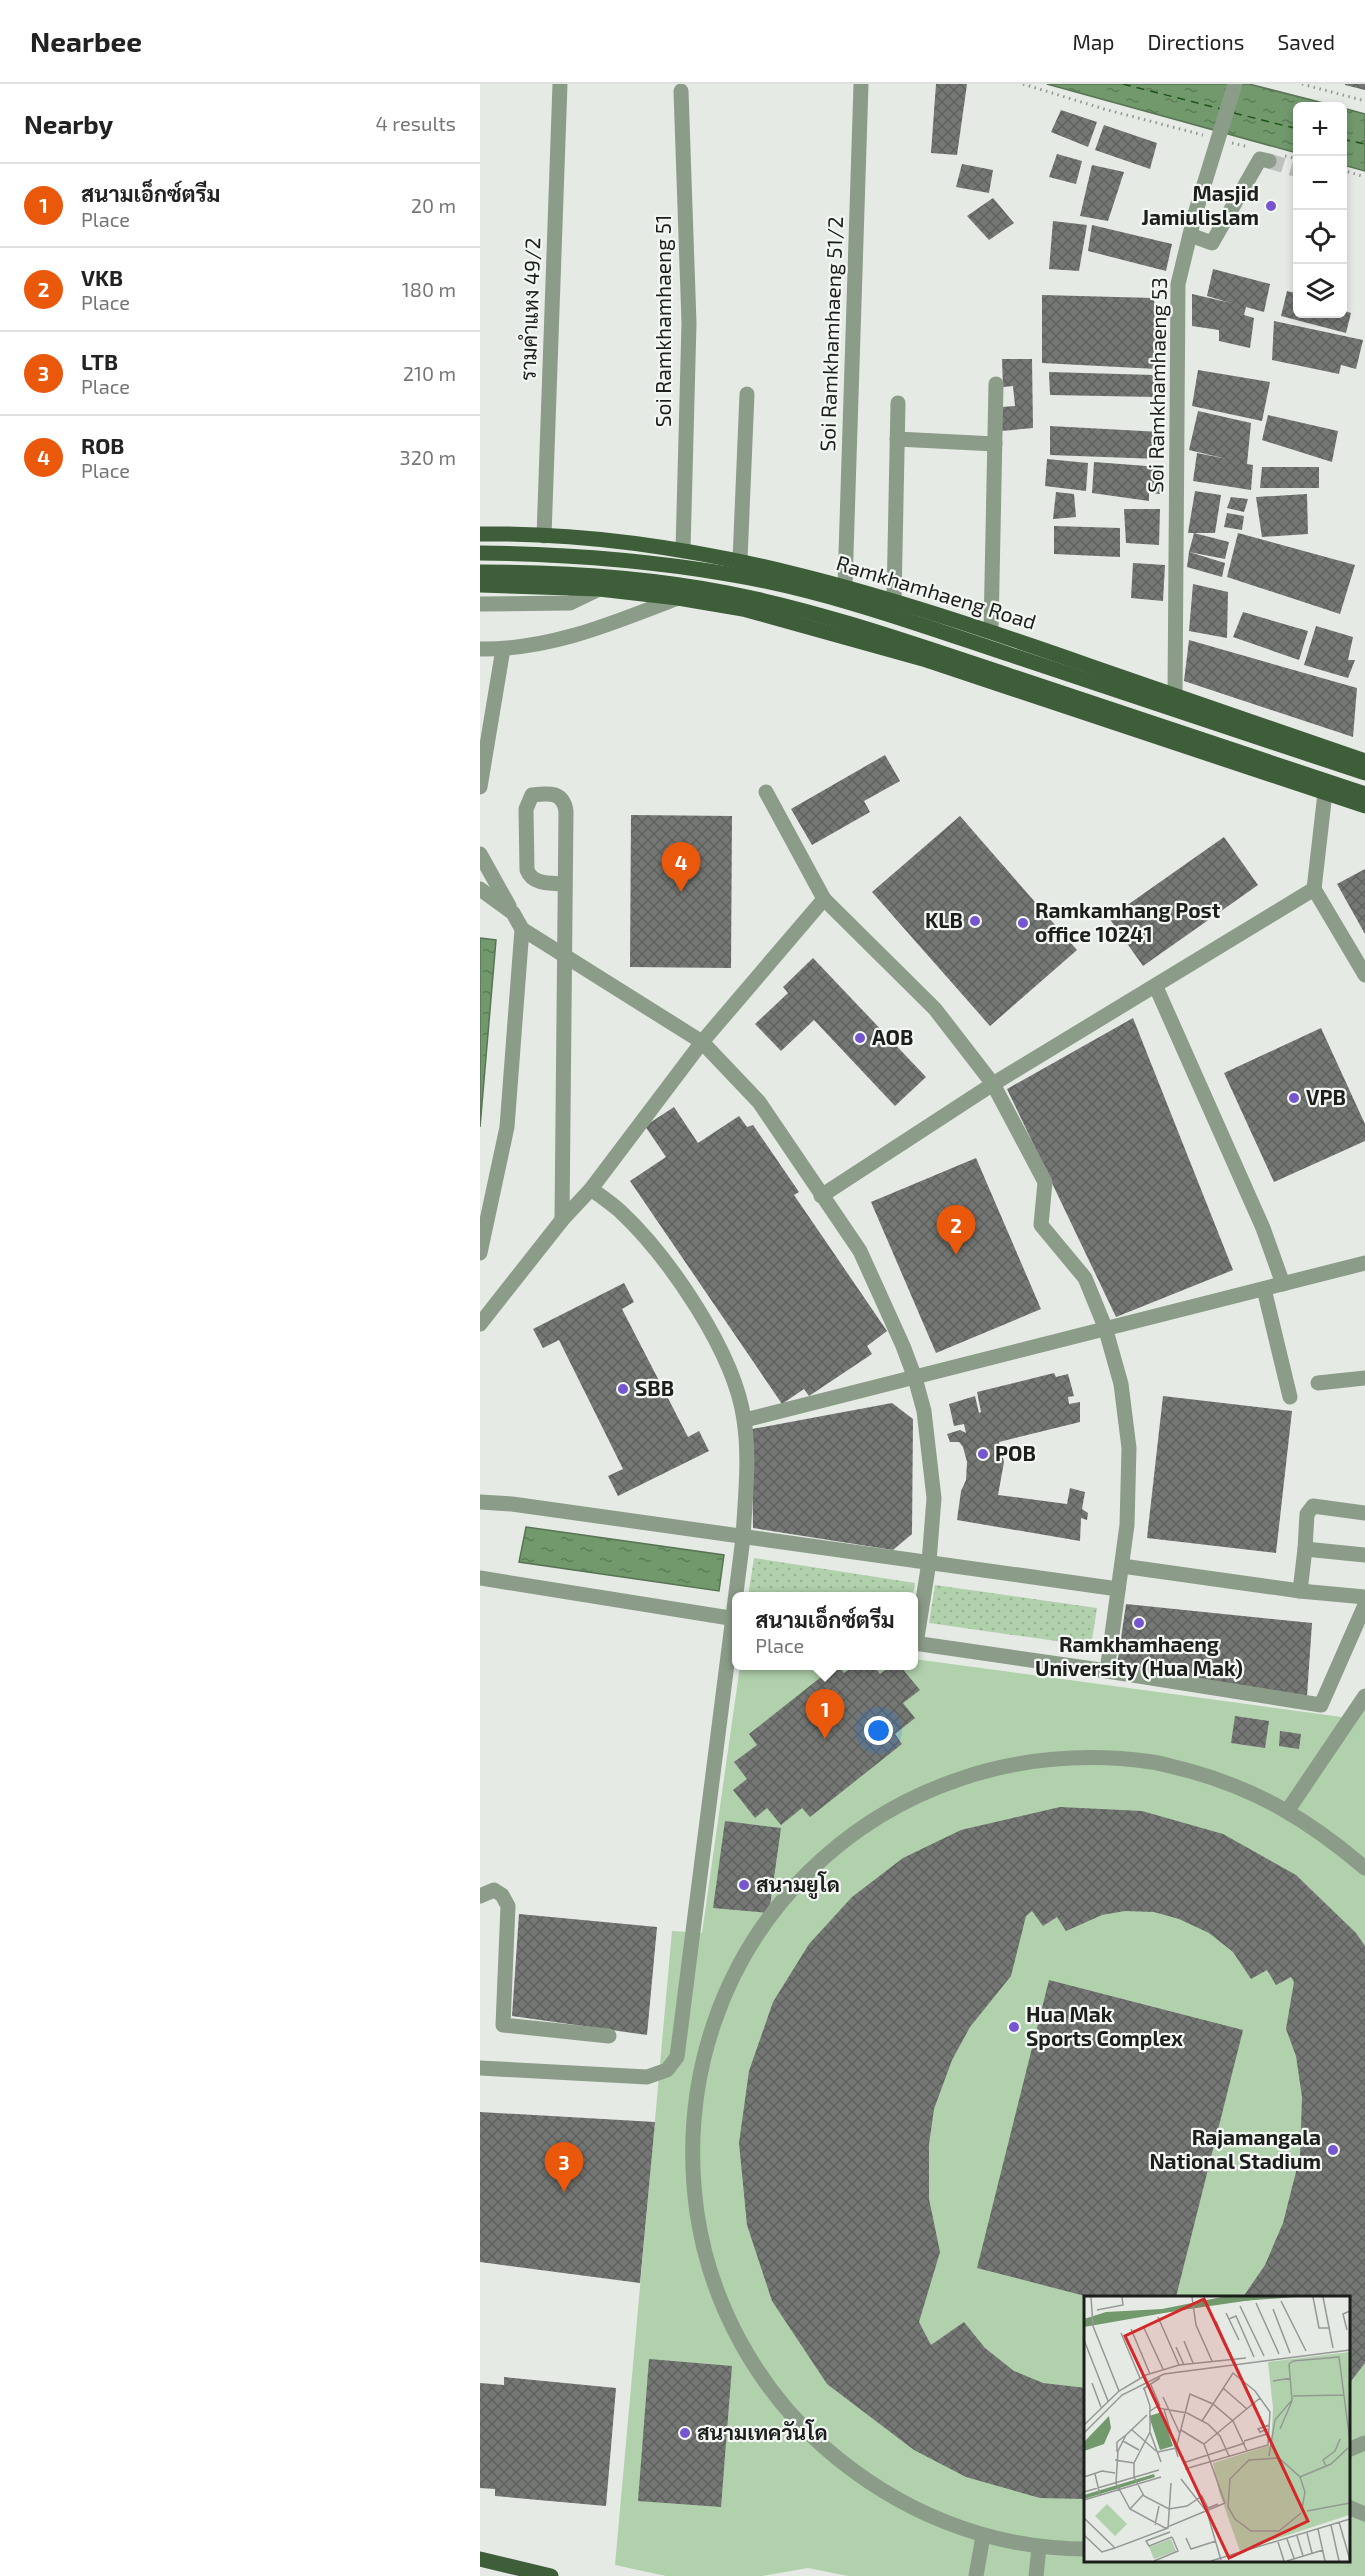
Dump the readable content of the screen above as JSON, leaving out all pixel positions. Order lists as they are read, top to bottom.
{
  "streets": {
    "main road": ["Ramkhamhaeng Road"],
    "street": [
      "รามคำแหง 49/2",
      "Soi Ramkhamhaeng 51",
      "Soi Ramkhamhaeng 51/2",
      "Soi Ramkhamhaeng 53"
    ]
  },
  "crossings": [
    ["รามคำแหง 49/2", "Ramkhamhaeng Road"],
    ["Soi Ramkhamhaeng 51", "Ramkhamhaeng Road"],
    ["Soi Ramkhamhaeng 51/2", "Ramkhamhaeng Road"],
    ["Soi Ramkhamhaeng 53", "Ramkhamhaeng Road"]
  ],
  "places": [
    "Masjid Jamiulislam",
    "KLB",
    "Ramkamhang Post office 10241",
    "AOB",
    "VPB",
    "SBB",
    "POB",
    "Ramkhamhaeng University (Hua Mak)",
    "สนามยูโด",
    "Hua Mak Sports Complex",
    "Rajamangala National Stadium",
    "สนามเทควันโด"
  ],
  "page": {
    "header": "Nearbee",
    "nav": ["Map", "Directions", "Saved"],
    "heading": ["Nearby", "4 results"],
    "map_buttons": ["+", "−"],
    "list": [
      {
        "mark": "1",
        "name": "สนามเอ็กซ์ตรีม",
        "note": "Place",
        "value": "20 m"
      },
      {
        "mark": "2",
        "name": "VKB",
        "note": "Place",
        "value": "180 m"
      },
      {
        "mark": "3",
        "name": "LTB",
        "note": "Place",
        "value": "210 m"
      },
      {
        "mark": "4",
        "name": "ROB",
        "note": "Place",
        "value": "320 m"
      }
    ],
    "pins": [
      "4",
      "2",
      "1",
      "3"
    ],
    "popup": ["สนามเอ็กซ์ตรีม", "Place"]
  }
}
